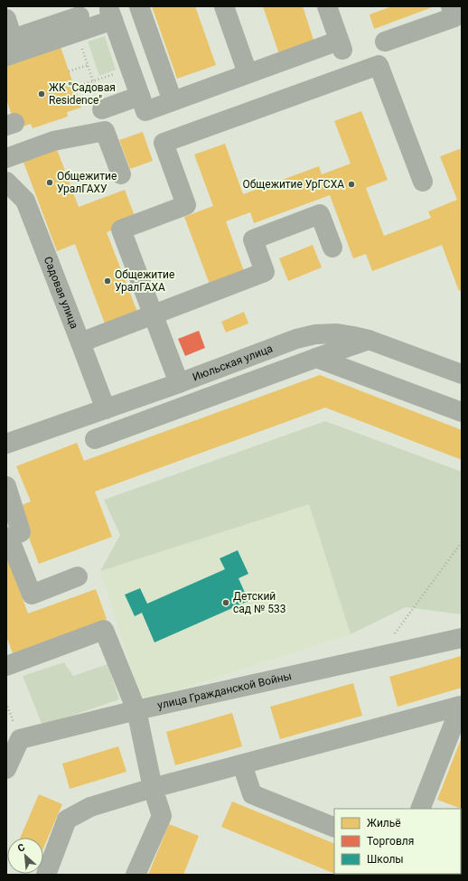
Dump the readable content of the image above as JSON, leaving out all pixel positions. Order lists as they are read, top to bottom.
{
  "streets": {
    "street": ["Садовая улица", "Июльская улица", "улица Гражданской Войны"]
  },
  "crossings": [
    ["Садовая улица", "Июльская улица"]
  ],
  "places": [
    "ЖК \"Садовая Residence\"",
    "Общежитие УралГАХУ",
    "Общежитие УрГСХА",
    "Общежитие УралГАХА",
    "Детский сад № 533"
  ],
  "legend": ["Жильё", "Торговля", "Школы"],
  "north": "top left"
}
